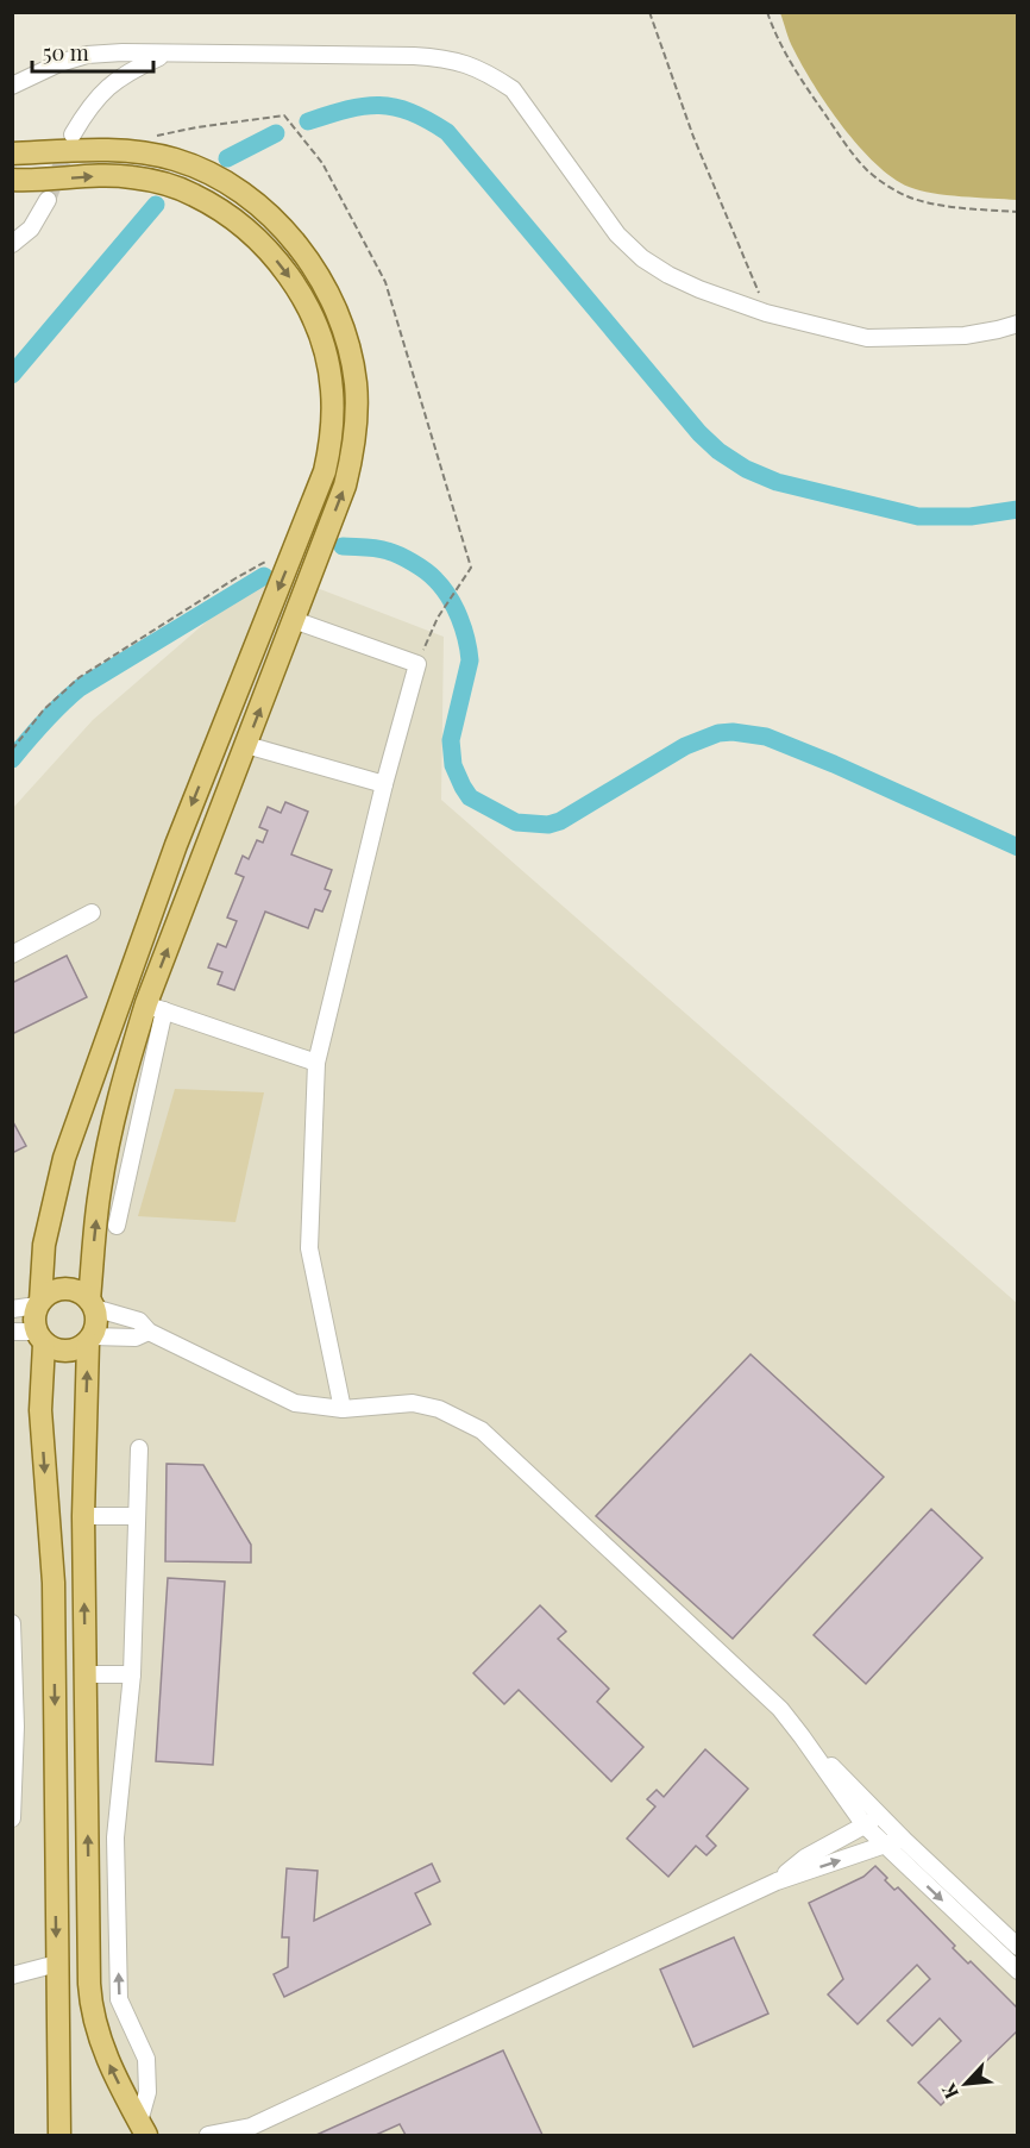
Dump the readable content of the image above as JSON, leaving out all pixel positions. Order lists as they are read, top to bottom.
{
  "scale_bar": "50 m",
  "north": "bottom left"
}
